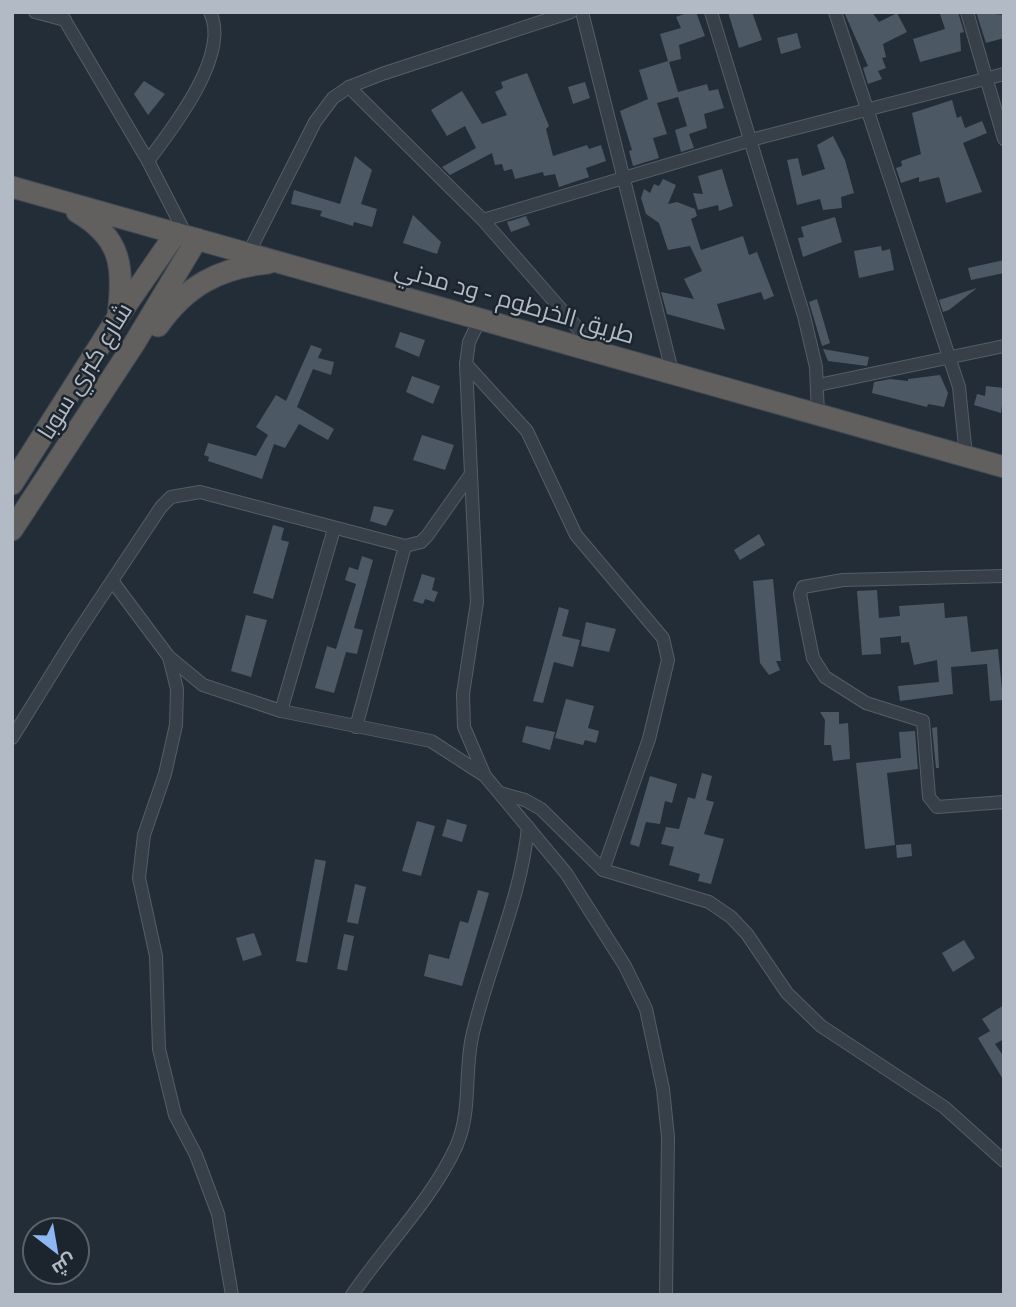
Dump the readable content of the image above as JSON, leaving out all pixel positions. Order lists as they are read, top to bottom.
{
  "streets": {
    "highway": ["طريق الخرطوم - ود مدني", "شارع كبري سوبا"]
  },
  "crossings": [
    ["طريق الخرطوم - ود مدني", "شارع كبري سوبا"]
  ],
  "north": "bottom right"
}
